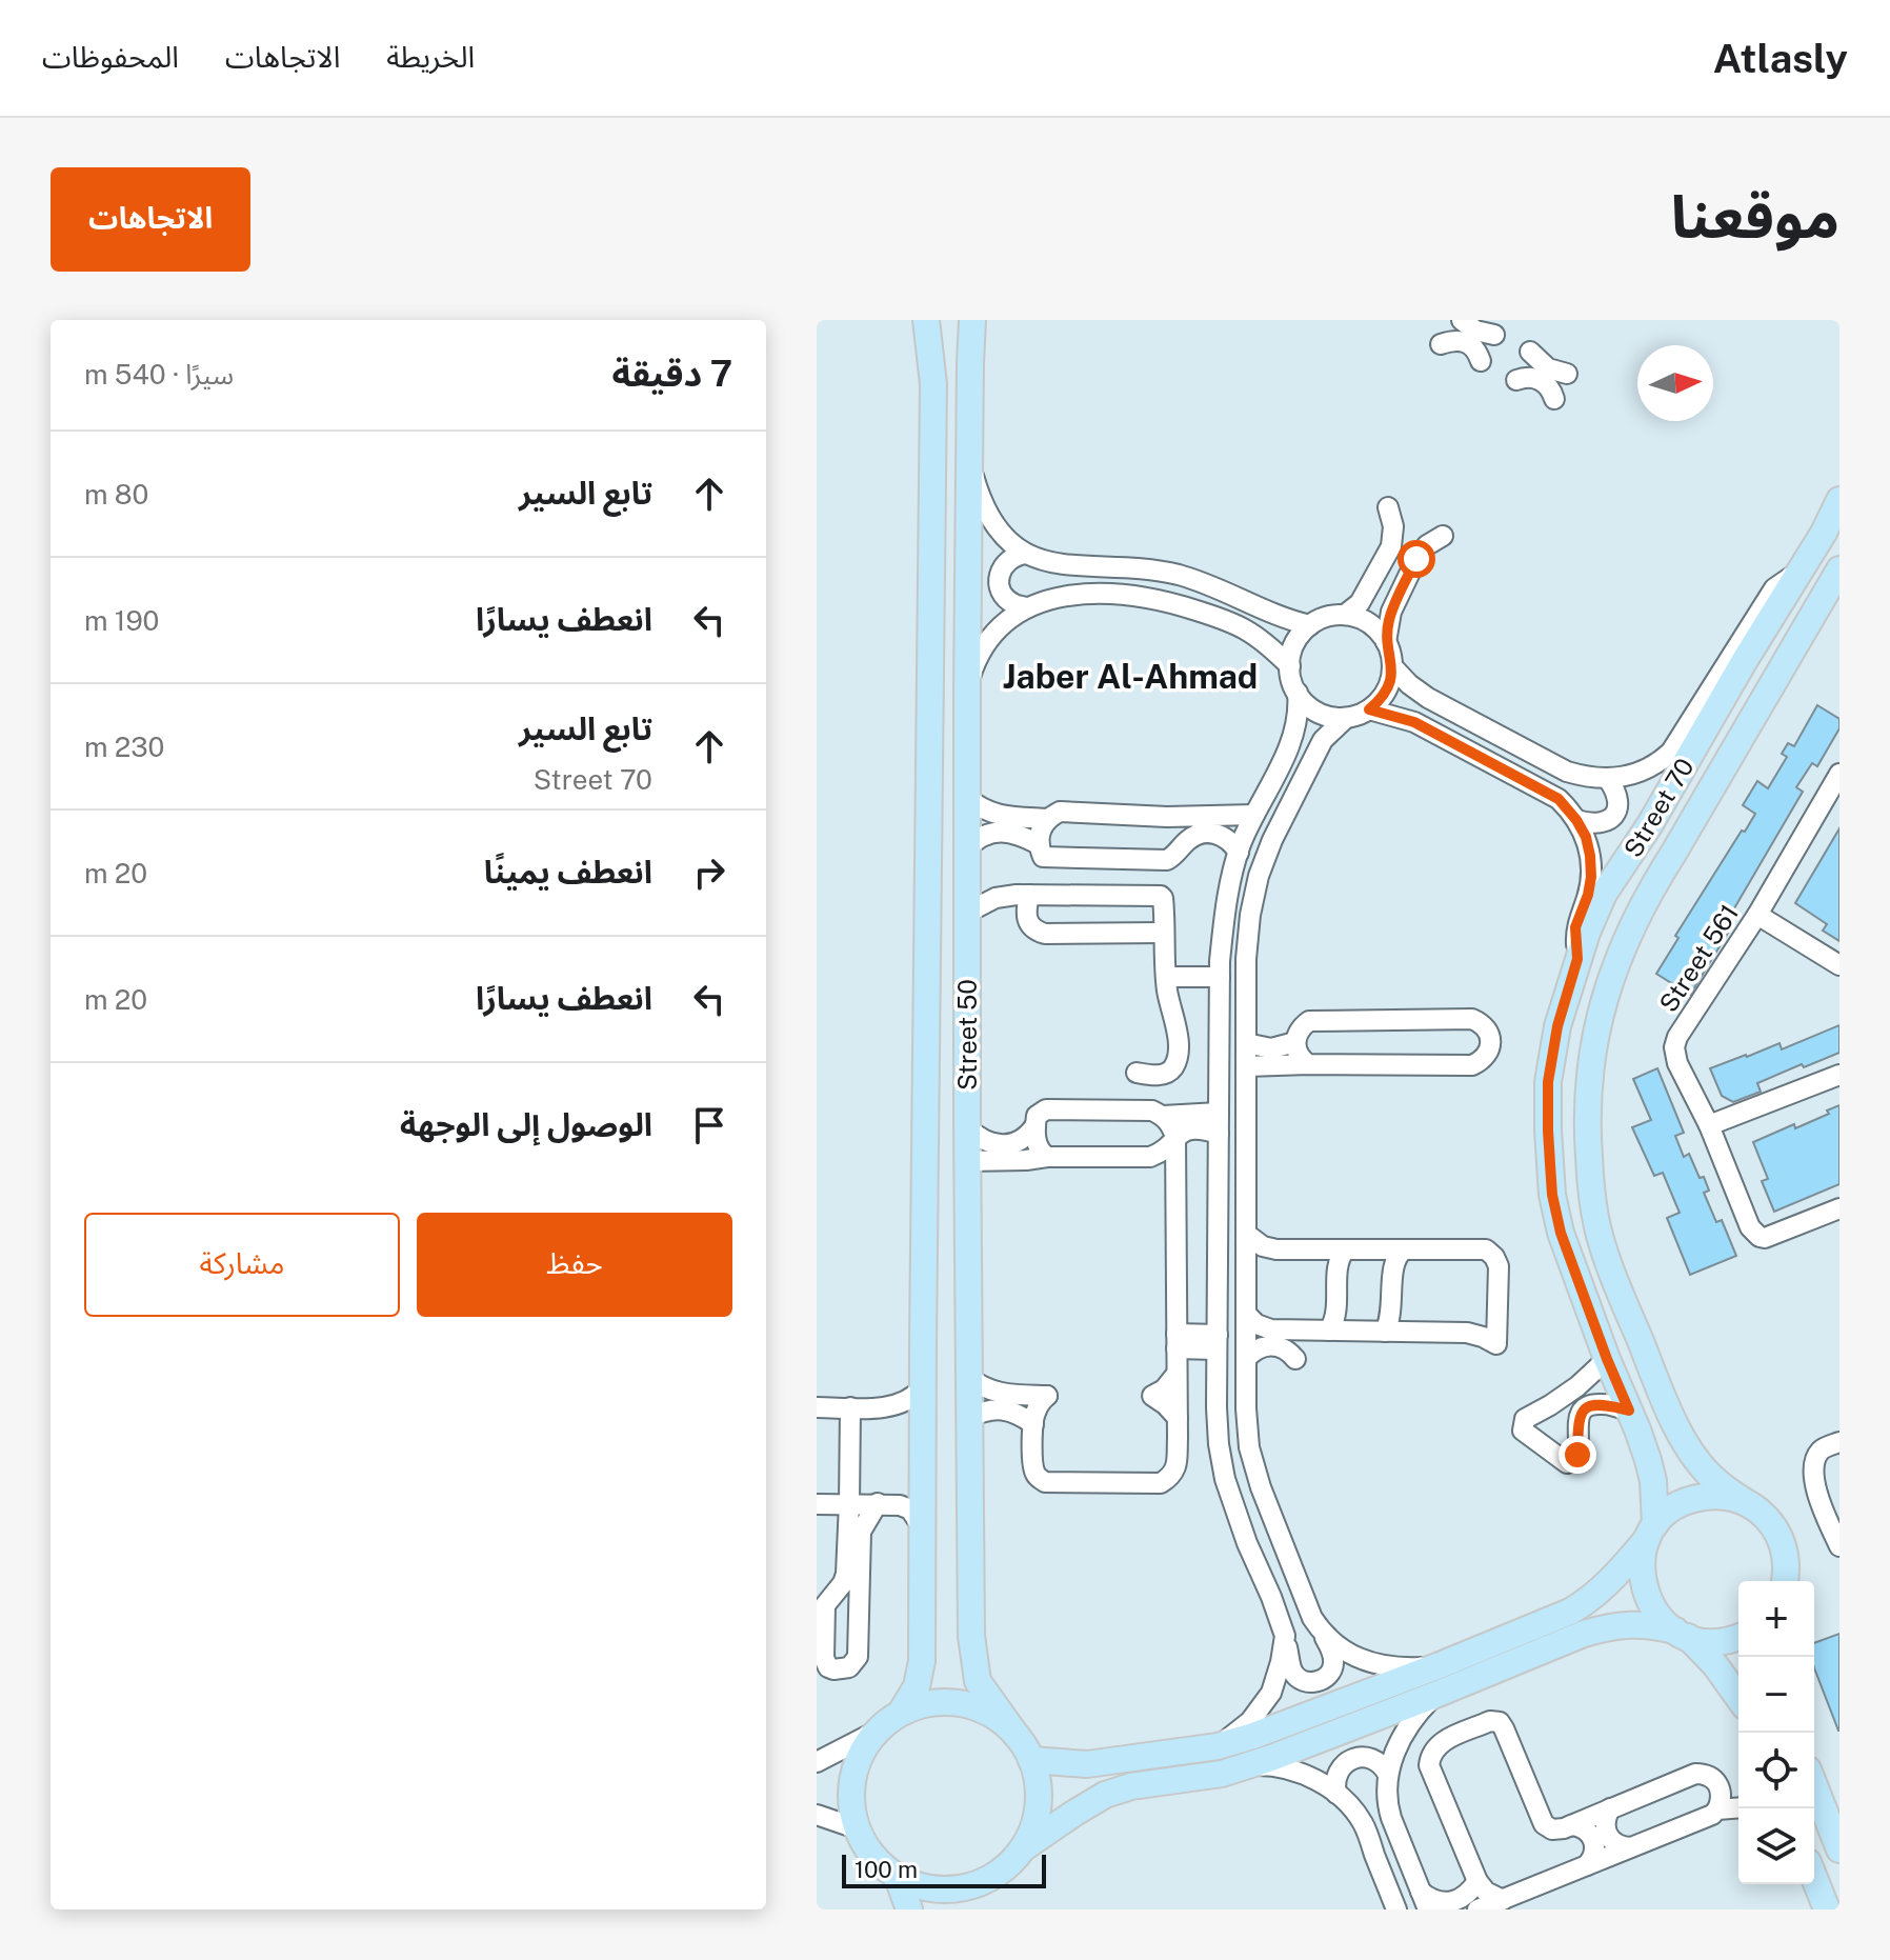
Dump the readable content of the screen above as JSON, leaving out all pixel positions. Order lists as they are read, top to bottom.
{
  "streets": {
    "main road": ["Street 70", "Street 50"],
    "street": ["Street 561"]
  },
  "districts": ["Jaber Al-Ahmad"],
  "scale_bar": "100 m",
  "north": "right",
  "page": {
    "header": "Atlasly",
    "nav": ["الخريطة", "الاتجاهات", "المحفوظات"],
    "title": "موقعنا",
    "buttons": [
      "الاتجاهات",
      ["حفظ", "مشاركة"]
    ],
    "heading": ["7 دقيقة", "سيرًا · 540 m"],
    "list": [
      ["تابع السير", "80 m"],
      ["انعطف يسارًا", "190 m"],
      ["تابع السير", "Street 70", "230 m"],
      ["انعطف يمينًا", "20 m"],
      ["انعطف يسارًا", "20 m"],
      "الوصول إلى الوجهة"
    ],
    "map_buttons": ["+", "−"],
    "scale": "100 m"
  }
}
